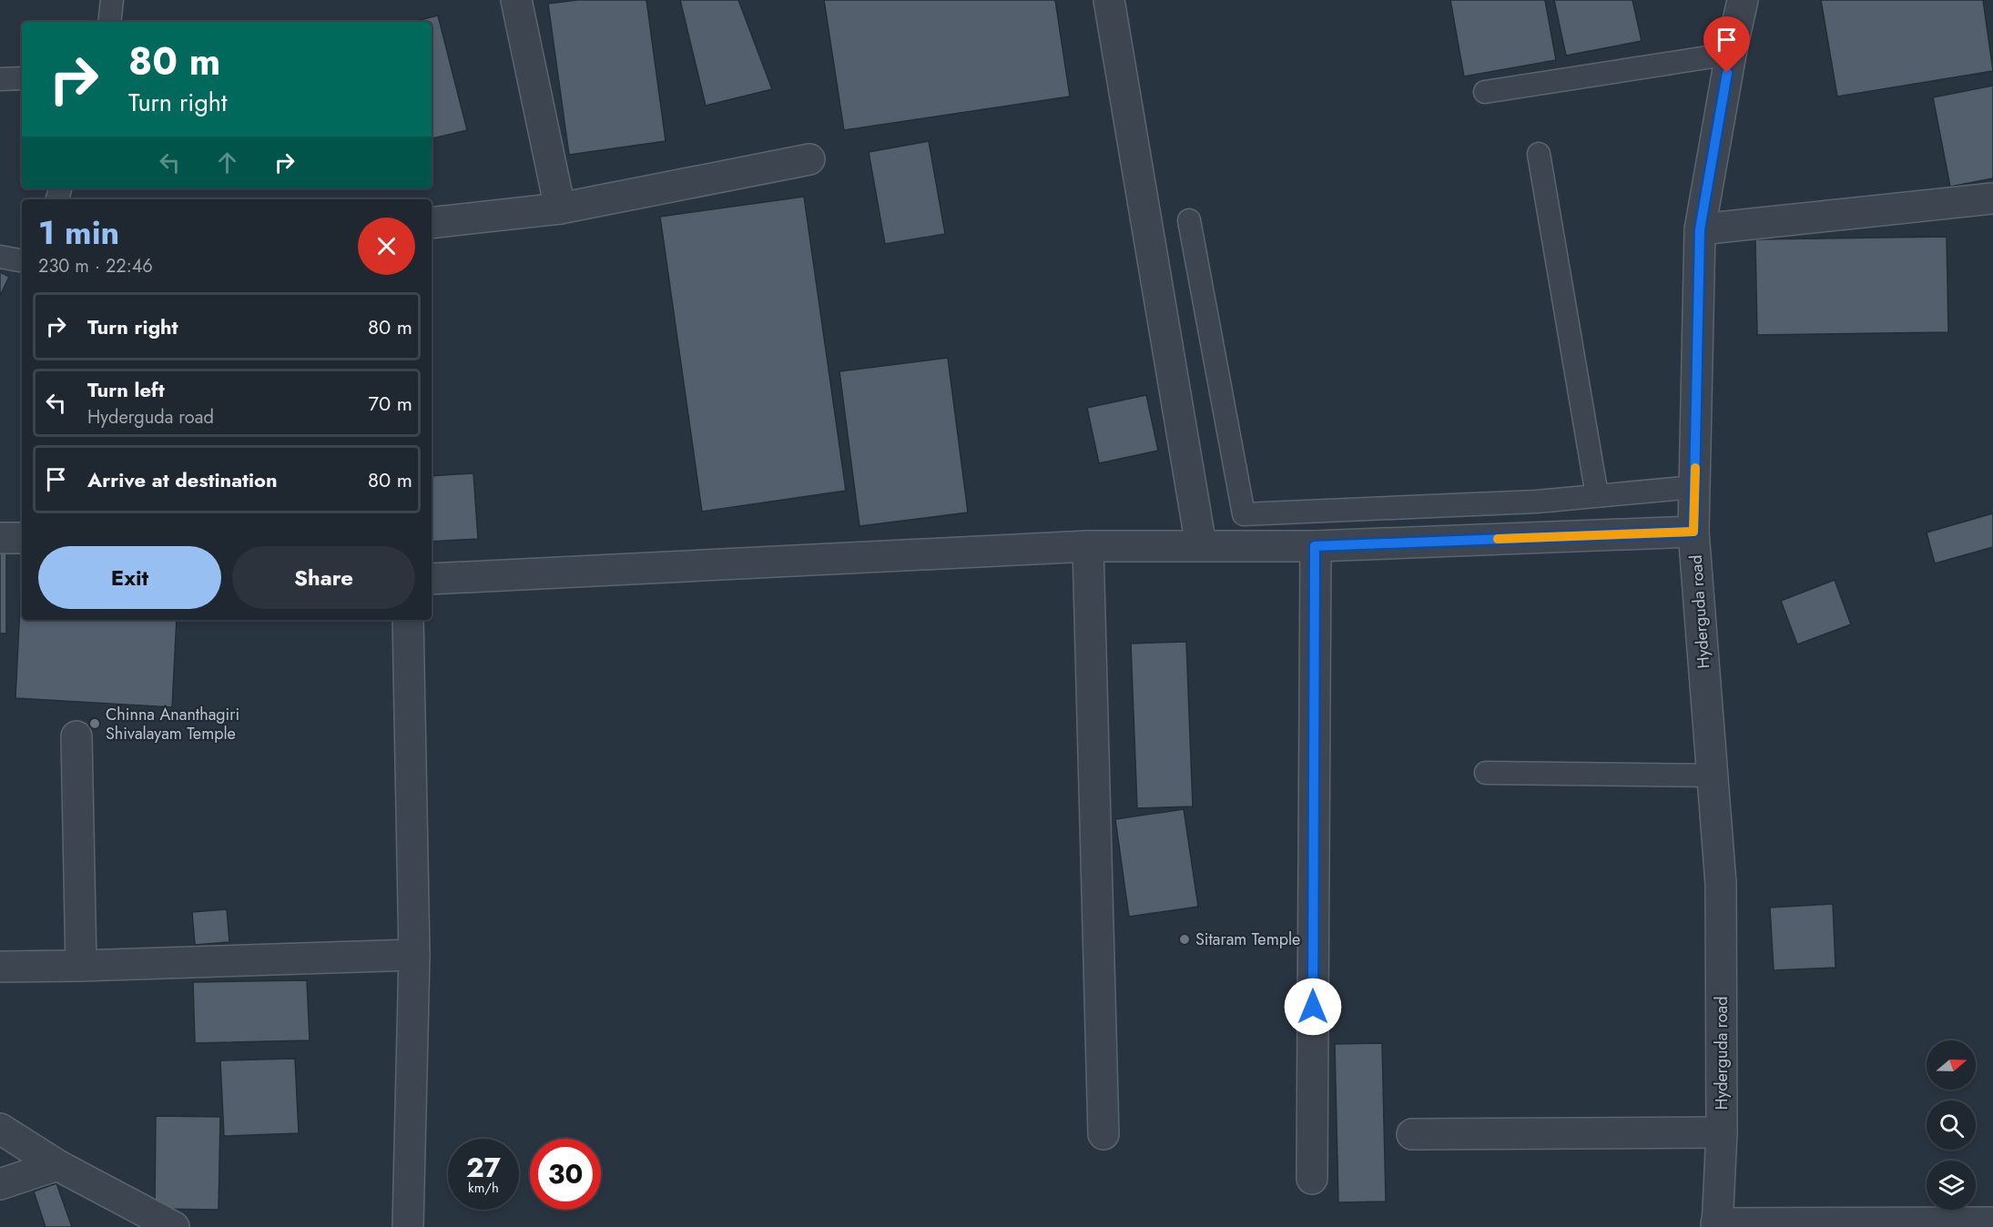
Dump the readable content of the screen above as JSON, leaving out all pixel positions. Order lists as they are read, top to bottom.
{
  "streets": {
    "street": ["Hyderguda road"]
  },
  "places": ["Chinna Ananthagiri Shivalayam Temple", "Sitaram Temple"],
  "north": "right",
  "page": {
    "turn": ["80 m", "Turn right"],
    "heading": ["1 min", "230 m · 22:46"],
    "list": [
      {
        "name": "Turn right",
        "value": "80 m"
      },
      {
        "name": "Turn left",
        "note": "Hyderguda road",
        "value": "70 m"
      },
      {
        "name": "Arrive at destination",
        "value": "80 m"
      }
    ],
    "buttons": ["Exit", "Share"],
    "speed": "27 km/h",
    "limit": "30"
  }
}
